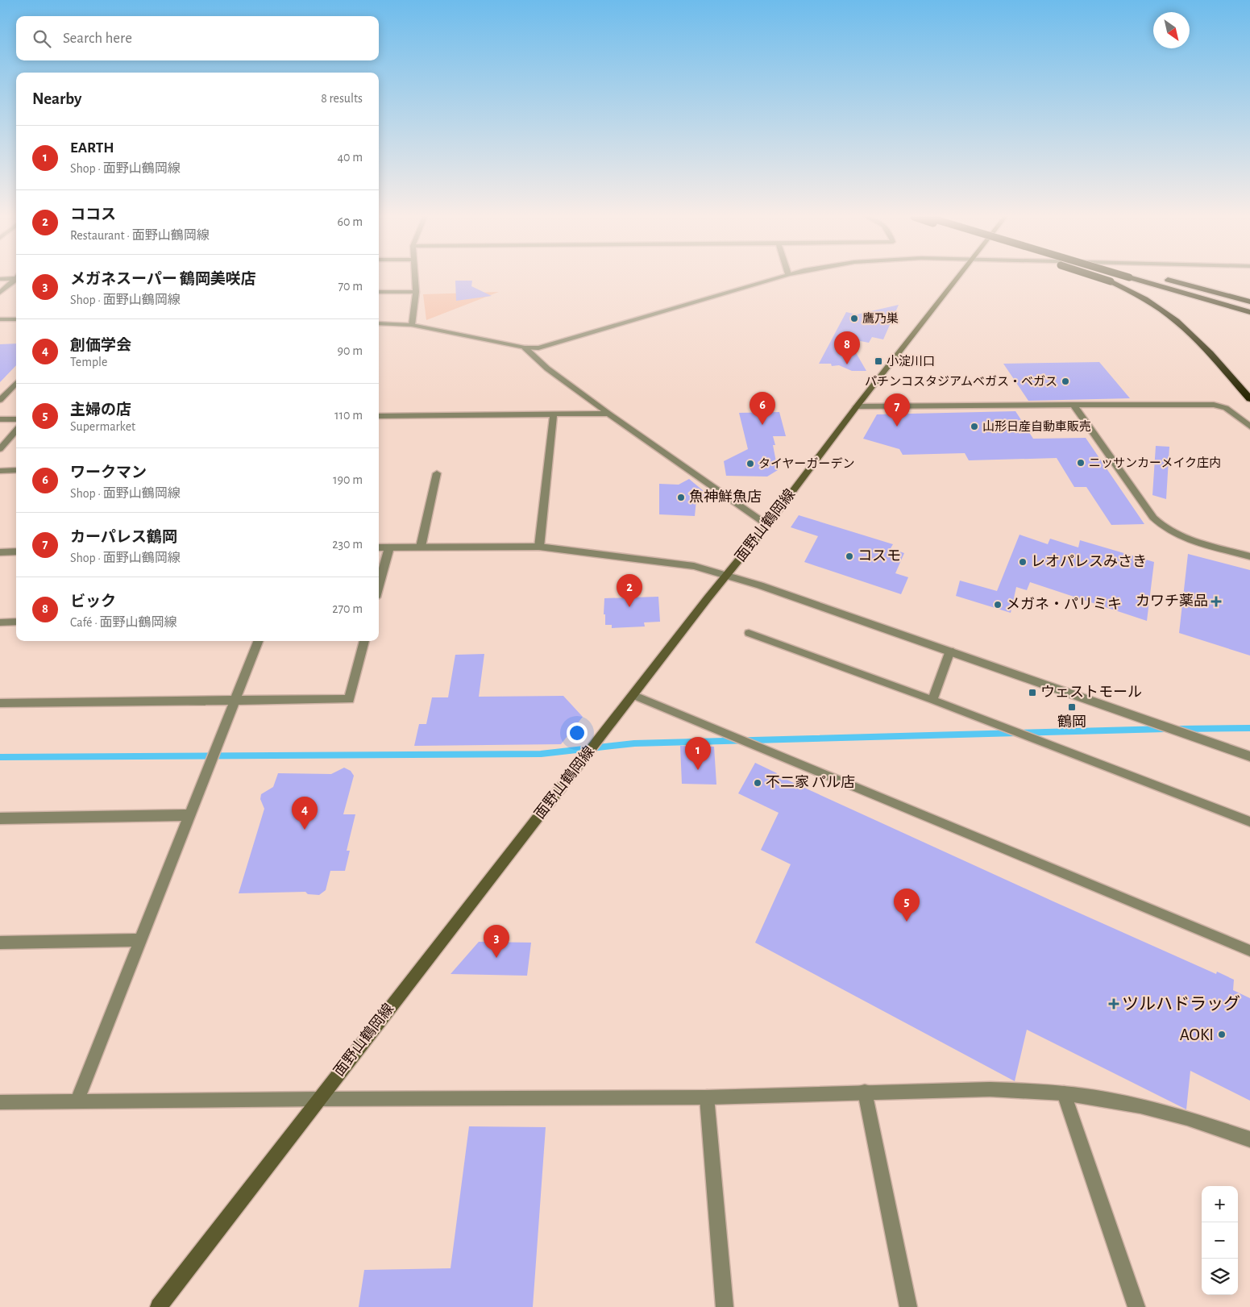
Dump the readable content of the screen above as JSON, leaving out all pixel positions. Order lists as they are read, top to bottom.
{
  "streets": {
    "main road": ["面野山鶴岡線"]
  },
  "places": {
    "other": [
      "鷹乃巣",
      "パチンコスタジアムベガス・ベガス",
      "山形日産自動車販売",
      "ニッサンカーメイク庄内",
      "タイヤーガーデン",
      "魚神鮮魚店",
      "コスモ",
      "レオパレスみさき",
      "メガネ・パリミキ",
      "不二家 パル店",
      "AOKI"
    ],
    "transit": ["小淀川口", "ウェストモール", "鶴岡"],
    "health": ["カワチ薬品", "ツルハドラッグ"]
  },
  "north": "bottom right",
  "page": {
    "search": "Search here",
    "heading": ["Nearby", "8 results"],
    "list": [
      {
        "mark": "1",
        "name": "EARTH",
        "note": "Shop · 面野山鶴岡線",
        "value": "40 m"
      },
      {
        "mark": "2",
        "name": "ココス",
        "note": "Restaurant · 面野山鶴岡線",
        "value": "60 m"
      },
      {
        "mark": "3",
        "name": "メガネスーパー 鶴岡美咲店",
        "note": "Shop · 面野山鶴岡線",
        "value": "70 m"
      },
      {
        "mark": "4",
        "name": "創価学会",
        "note": "Temple",
        "value": "90 m"
      },
      {
        "mark": "5",
        "name": "主婦の店",
        "note": "Supermarket",
        "value": "110 m"
      },
      {
        "mark": "6",
        "name": "ワークマン",
        "note": "Shop · 面野山鶴岡線",
        "value": "190 m"
      },
      {
        "mark": "7",
        "name": "カーパレス鶴岡",
        "note": "Shop · 面野山鶴岡線",
        "value": "230 m"
      },
      {
        "mark": "8",
        "name": "ビック",
        "note": "Café · 面野山鶴岡線",
        "value": "270 m"
      }
    ],
    "pins": [
      "8",
      "6",
      "7",
      "2",
      "1",
      "4",
      "5",
      "3"
    ],
    "map_buttons": ["+", "−"]
  }
}
